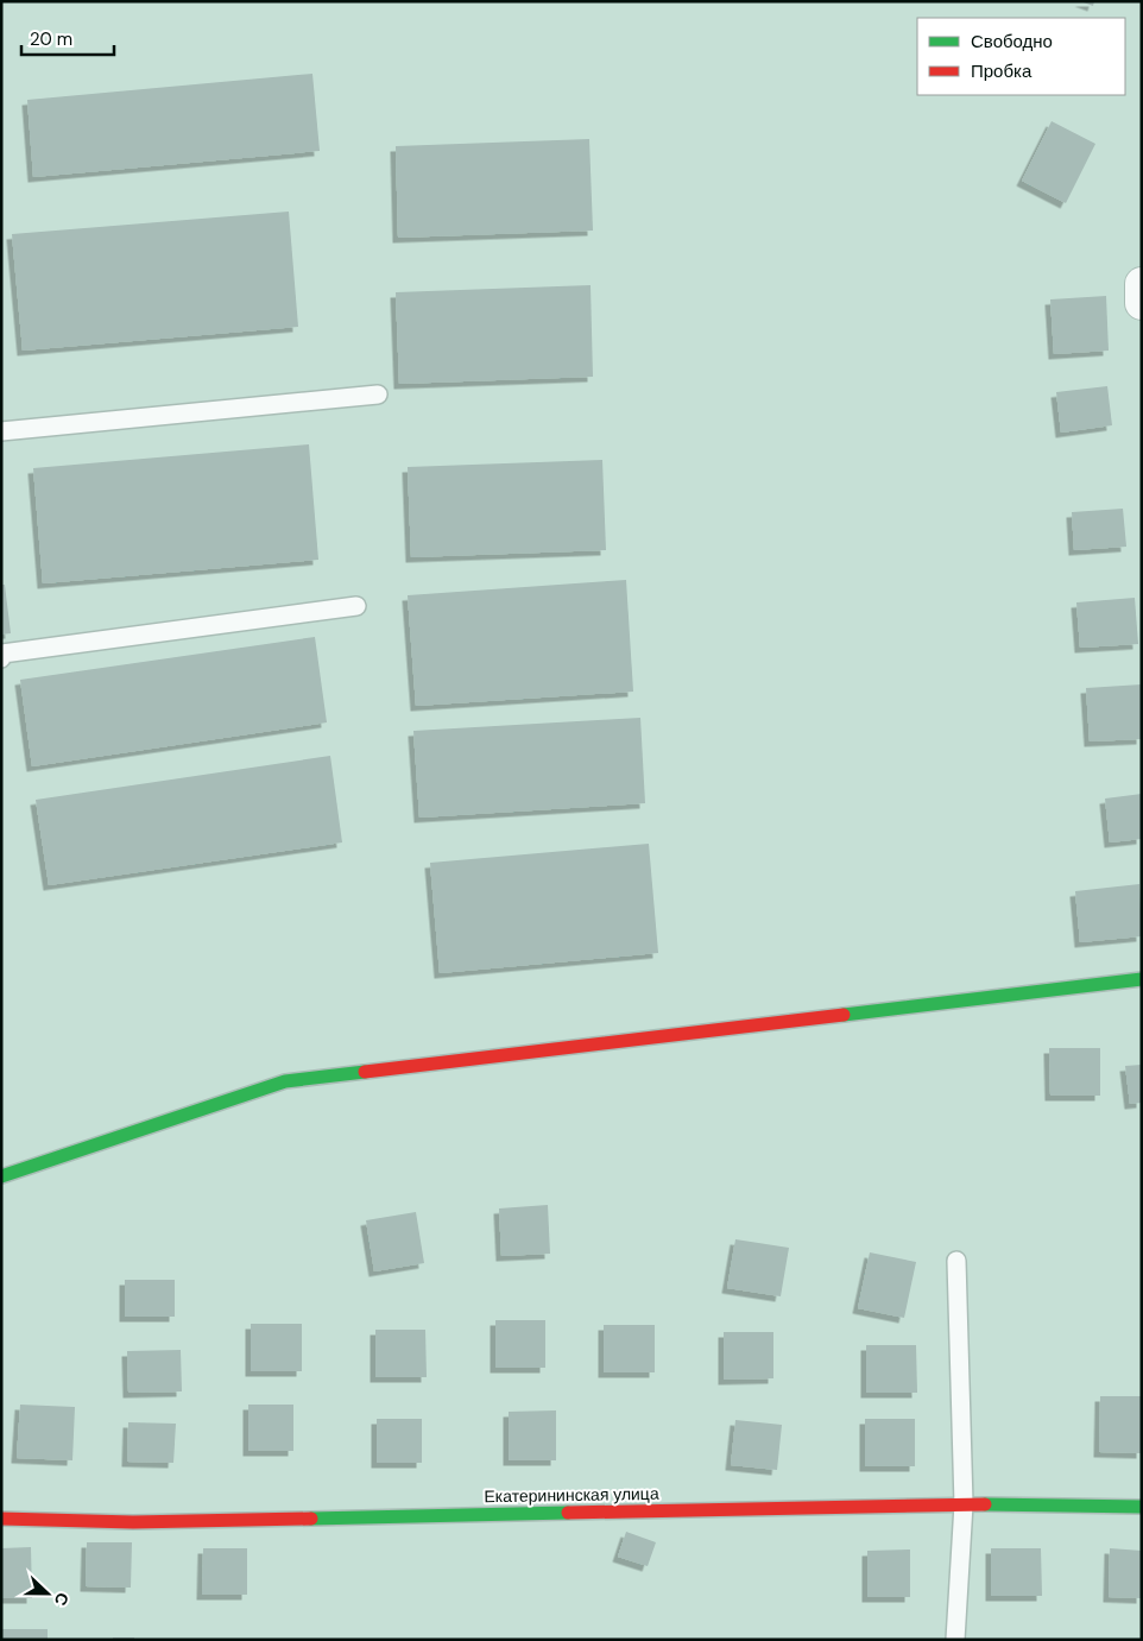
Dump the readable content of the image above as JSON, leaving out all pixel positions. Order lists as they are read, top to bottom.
{
  "streets": {
    "street": ["Екатерининская улица"]
  },
  "legend": ["Свободно", "Пробка"],
  "scale_bar": "20 m",
  "north": "right"
}
